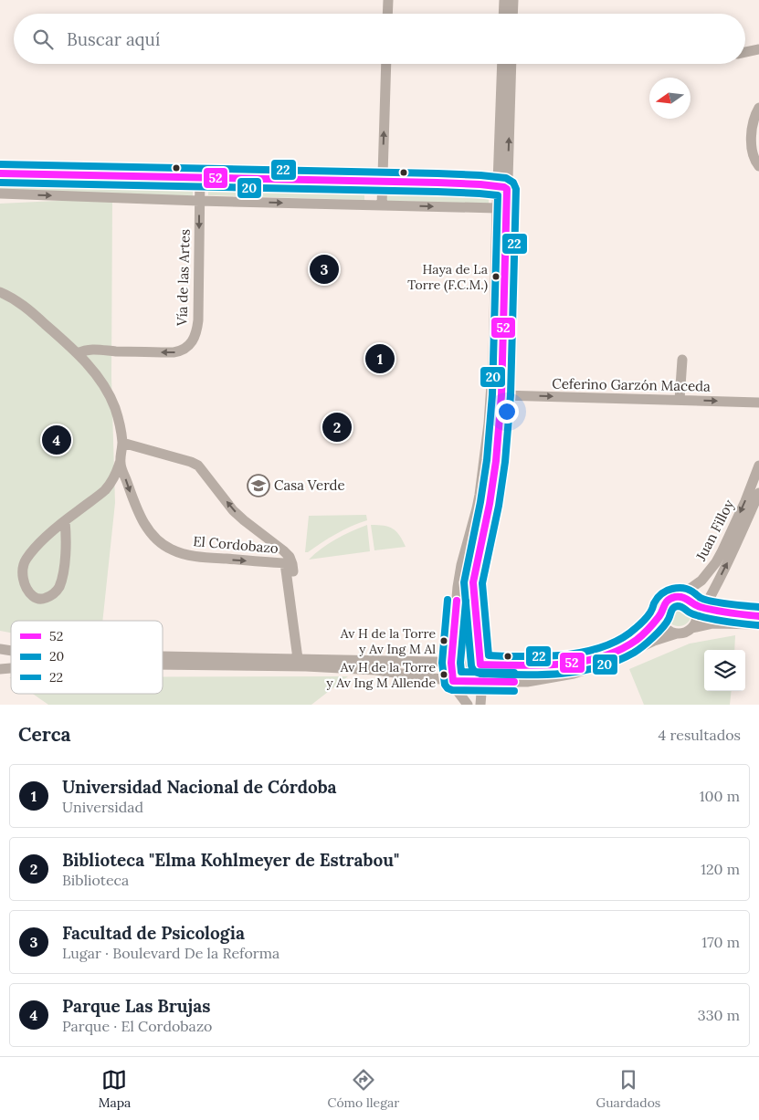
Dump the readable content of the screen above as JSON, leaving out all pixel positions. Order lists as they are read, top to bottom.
{
  "streets": {
    "street": [
      "Vía de las Artes",
      "Ceferino Garzón Maceda",
      "Juan Filloy",
      "El Cordobazo"
    ]
  },
  "crossings": [
    ["Vía de las Artes", "El Cordobazo"]
  ],
  "one_way": ["Ceferino Garzón Maceda"],
  "places": {
    "other": ["Haya de La Torre (F.C.M.)", "Av H de la Torre y Av Ing M Al", "Av H de la Torre y Av Ing M Allende"],
    "school or university": ["Casa Verde"]
  },
  "lines": ["transit line 22", "transit line 52", "transit line 20"],
  "legend": ["52", "20", "22"],
  "north": "left",
  "page": {
    "search": "Buscar aquí",
    "pins": [
      "3",
      "1",
      "2",
      "4"
    ],
    "heading": ["Cerca", "4 resultados"],
    "list": [
      {
        "mark": "1",
        "name": "Universidad Nacional de Córdoba",
        "note": "Universidad",
        "value": "100 m"
      },
      {
        "mark": "2",
        "name": "Biblioteca \"Elma Kohlmeyer de Estrabou\"",
        "note": "Biblioteca",
        "value": "120 m"
      },
      {
        "mark": "3",
        "name": "Facultad de Psicologia",
        "note": "Lugar · Boulevard De la Reforma",
        "value": "170 m"
      },
      {
        "mark": "4",
        "name": "Parque Las Brujas",
        "note": "Parque · El Cordobazo",
        "value": "330 m"
      }
    ],
    "nav": ["Mapa", "Cómo llegar", "Guardados"]
  }
}
